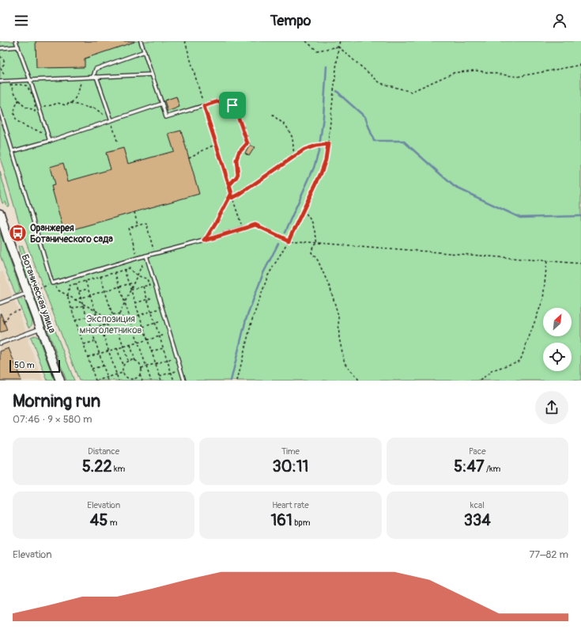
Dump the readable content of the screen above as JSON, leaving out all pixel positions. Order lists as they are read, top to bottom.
{
  "streets": {
    "main road": ["Ботаническая улица"]
  },
  "parks": ["Экспозиция многолетников"],
  "places": {
    "bus stop": ["Оранжерея Ботанического сада"]
  },
  "scale_bar": "50 m",
  "north": "top right",
  "page": {
    "header": "Tempo",
    "scale": "50 m",
    "heading": ["Morning run", "07:46 · 9 × 580 m"],
    "stats": [
      ["Distance", "5.22 km"],
      ["Time", "30:11"],
      ["Pace", "5:47 /km"],
      ["Elevation", "45 m"],
      ["Heart rate", "161 bpm"],
      ["kcal", "334"]
    ],
    "chart": ["Elevation", "77–82 m"]
  }
}
